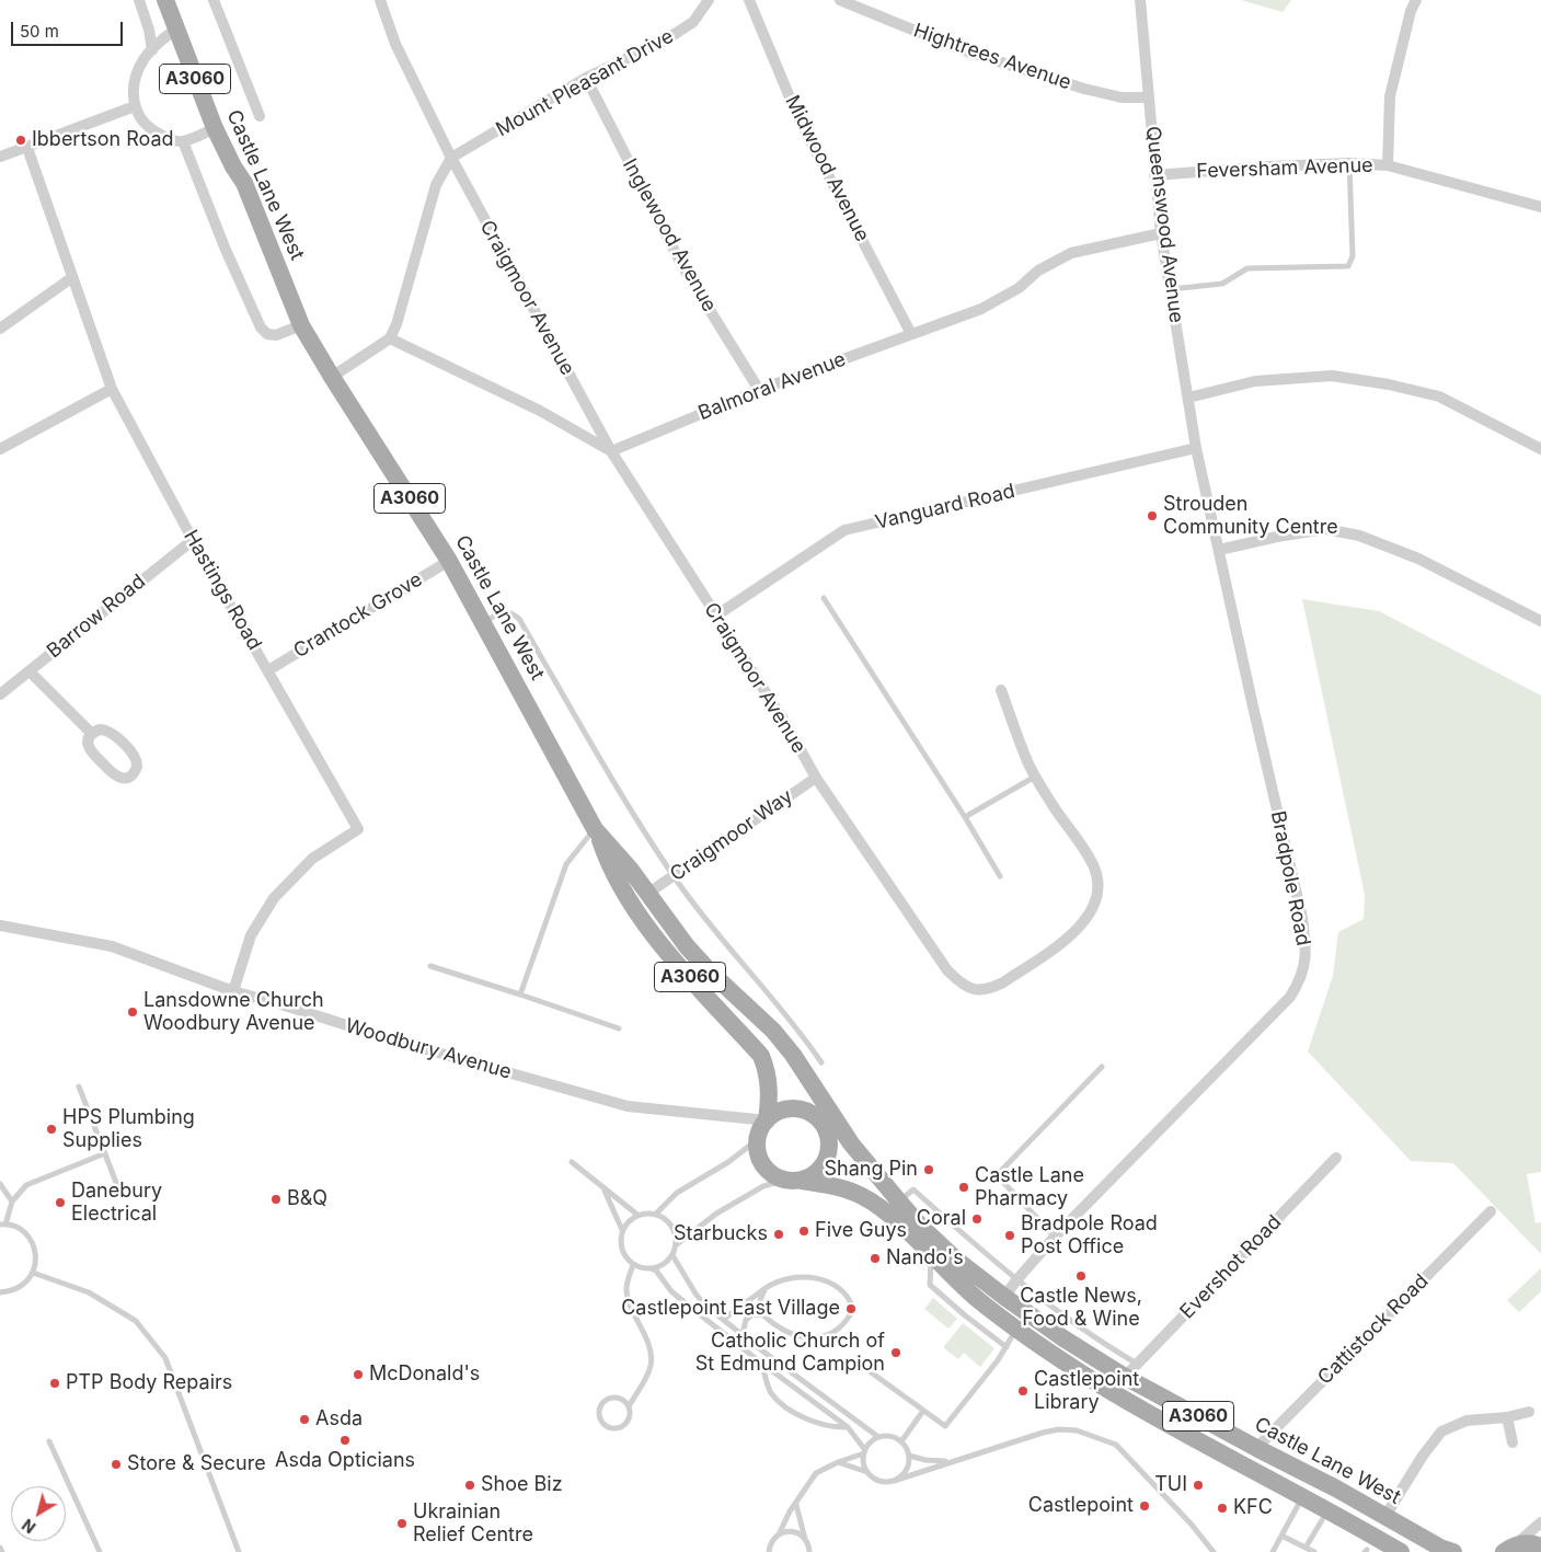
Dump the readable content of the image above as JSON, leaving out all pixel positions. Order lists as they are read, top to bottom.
{
  "streets": {
    "main road": ["A3060", "Castle Lane West"],
    "street": [
      "Hightrees Avenue",
      "Mount Pleasant Drive",
      "Midwood Avenue",
      "Feversham Avenue",
      "Queenswood Avenue",
      "Inglewood Avenue",
      "Craigmoor Avenue",
      "Balmoral Avenue",
      "Vanguard Road",
      "Hastings Road",
      "Crantock Grove",
      "Barrow Road",
      "Craigmoor Way",
      "Bradpole Road",
      "Woodbury Avenue",
      "Evershot Road",
      "Cattistock Road"
    ]
  },
  "crossings": [
    ["Hightrees Avenue", "Queenswood Avenue"],
    ["A3060", "Castle Lane West"],
    ["A3060", "Woodbury Avenue"],
    ["Mount Pleasant Drive", "Inglewood Avenue"],
    ["Mount Pleasant Drive", "Craigmoor Avenue"],
    ["Midwood Avenue", "Balmoral Avenue"],
    ["Feversham Avenue", "Queenswood Avenue"],
    ["Castle Lane West", "Crantock Grove"],
    ["Castle Lane West", "Craigmoor Way"],
    ["Castle Lane West", "Bradpole Road"],
    ["Castle Lane West", "Woodbury Avenue"],
    ["Castle Lane West", "Evershot Road"],
    ["Castle Lane West", "Cattistock Road"],
    ["Queenswood Avenue", "Balmoral Avenue"],
    ["Queenswood Avenue", "Vanguard Road"],
    ["Queenswood Avenue", "Bradpole Road"],
    ["Inglewood Avenue", "Balmoral Avenue"],
    ["Craigmoor Avenue", "Balmoral Avenue"],
    ["Craigmoor Avenue", "Vanguard Road"],
    ["Craigmoor Avenue", "Craigmoor Way"],
    ["Vanguard Road", "Bradpole Road"],
    ["Hastings Road", "Crantock Grove"],
    ["Hastings Road", "Barrow Road"],
    ["Hastings Road", "Woodbury Avenue"]
  ],
  "places": [
    "Ibbertson Road",
    "Strouden Community Centre",
    "Lansdowne Church Woodbury Avenue",
    "HPS Plumbing Supplies",
    "Shang Pin",
    "Castle Lane Pharmacy",
    "B&Q",
    "Danebury Electrical",
    "Coral",
    "Five Guys",
    "Starbucks",
    "Bradpole Road Post Office",
    "Nando's",
    "Castle News, Food & Wine",
    "Castlepoint East Village",
    "Catholic Church of St Edmund Campion",
    "McDonald's",
    "PTP Body Repairs",
    "Castlepoint Library",
    "Asda",
    "Asda Opticians",
    "Store & Secure",
    "Shoe Biz",
    "TUI",
    "Castlepoint",
    "KFC",
    "Ukrainian Relief Centre"
  ],
  "scale_bar": "50 m",
  "north": "bottom left"
}
